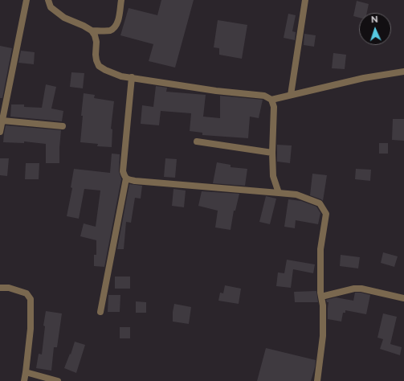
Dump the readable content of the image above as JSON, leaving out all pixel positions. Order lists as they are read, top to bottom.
{
  "north": "top"
}
